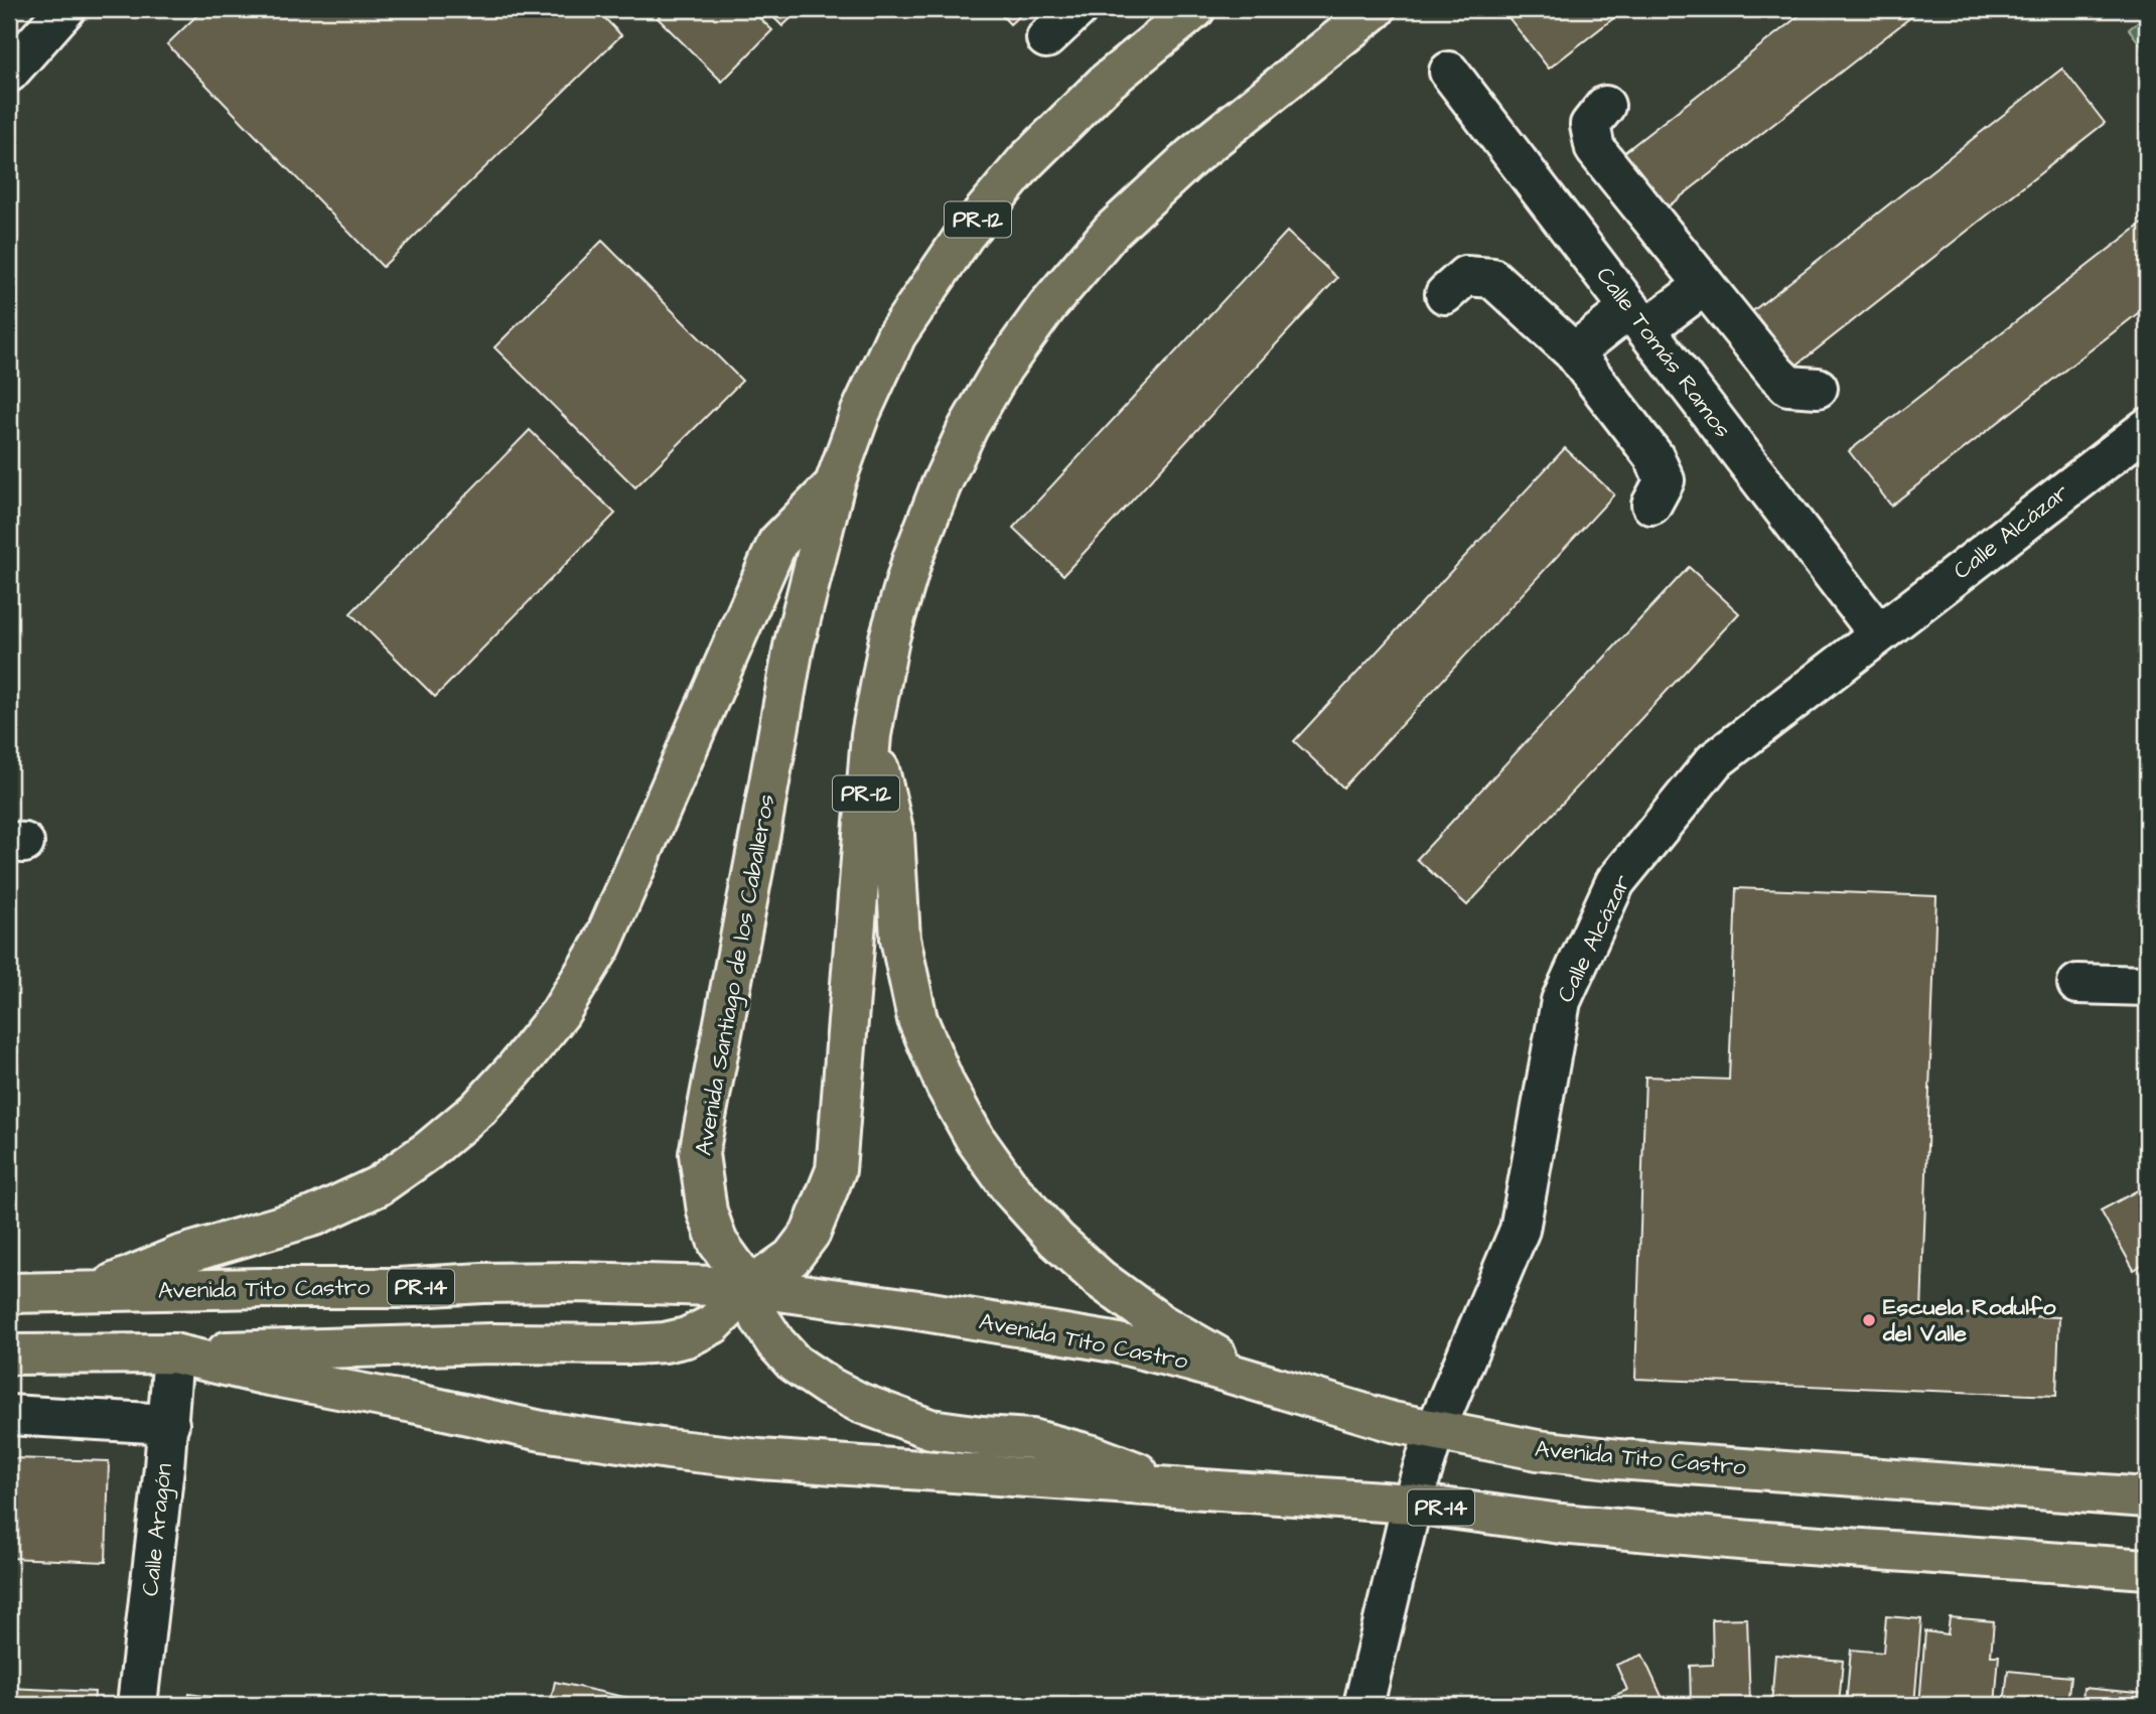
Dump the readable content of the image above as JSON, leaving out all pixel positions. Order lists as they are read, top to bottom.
{
  "streets": {
    "main road": [
      "PR-12",
      "Avenida Santiago de los Caballeros",
      "PR-14",
      "Avenida Tito Castro"
    ],
    "street": ["Calle Tomás Ramos", "Calle Alcázar", "Calle Aragón"]
  },
  "crossings": [
    ["PR-12", "Avenida Santiago de los Caballeros"],
    ["PR-12", "Avenida Tito Castro"],
    ["Calle Tomás Ramos", "Calle Alcázar"],
    ["Calle Alcázar", "PR-14"],
    ["Calle Alcázar", "Avenida Tito Castro"],
    ["Avenida Santiago de los Caballeros", "PR-14"],
    ["Avenida Santiago de los Caballeros", "Avenida Tito Castro"],
    ["PR-14", "Calle Aragón"]
  ],
  "places": ["Escuela Rodulfo del Valle"]
}
